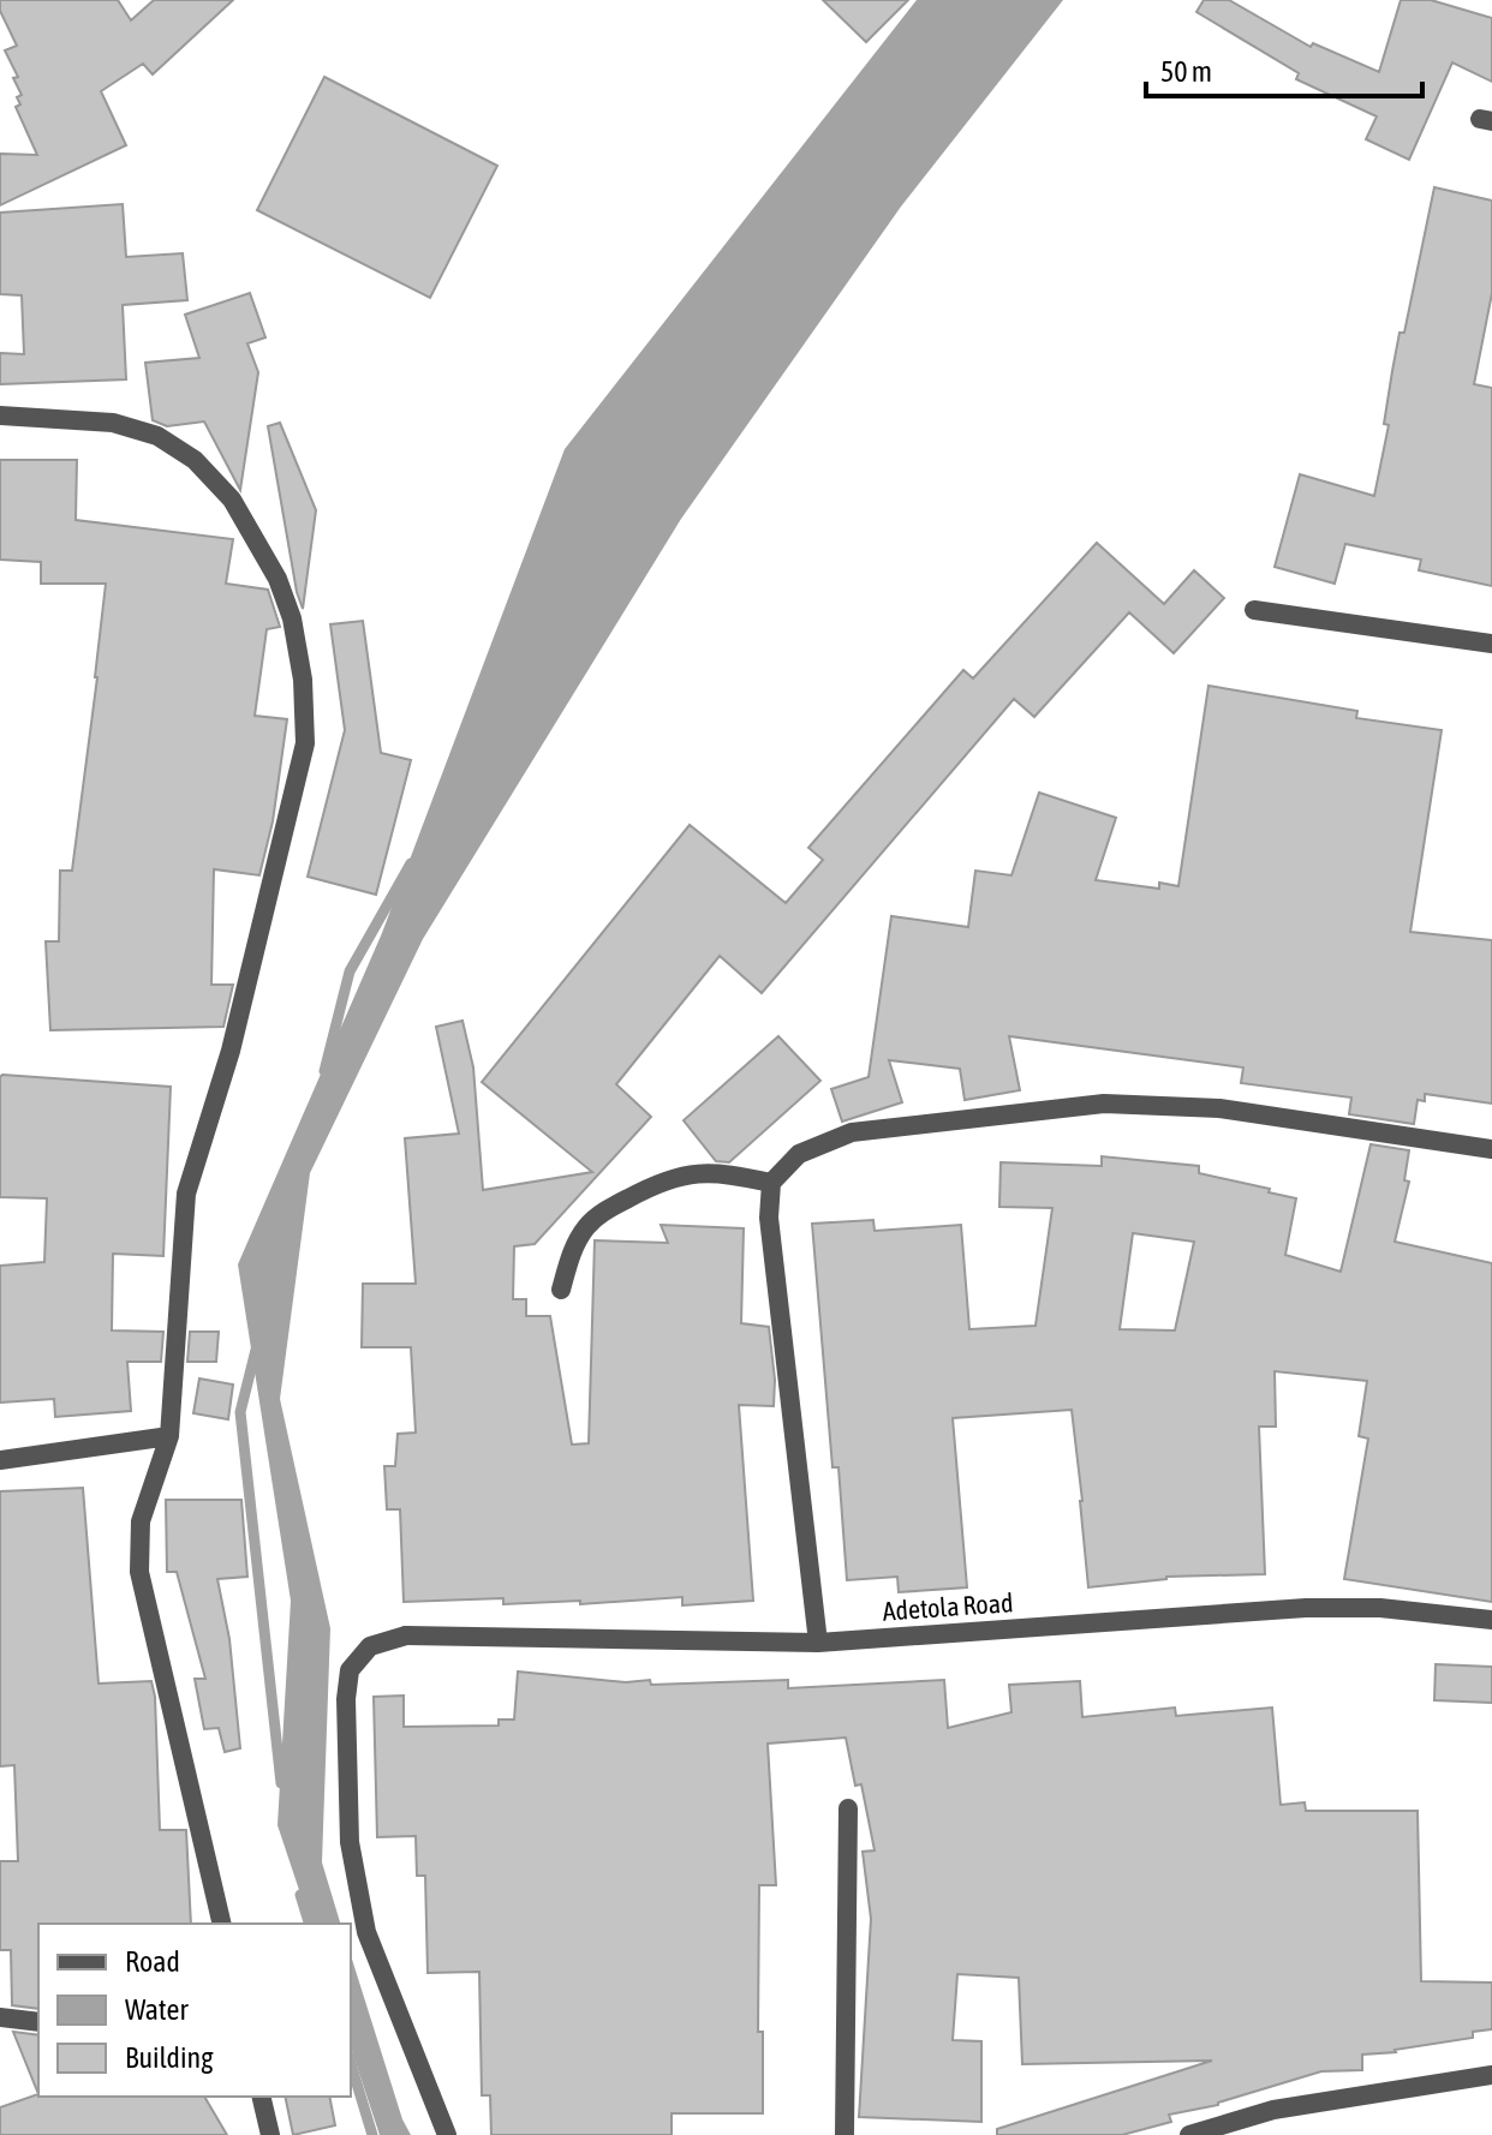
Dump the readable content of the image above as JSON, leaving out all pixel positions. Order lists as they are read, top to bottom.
{
  "streets": {
    "street": ["Adetola Road"]
  },
  "legend": ["Road", "Water", "Building"],
  "scale_bar": "50 m"
}
